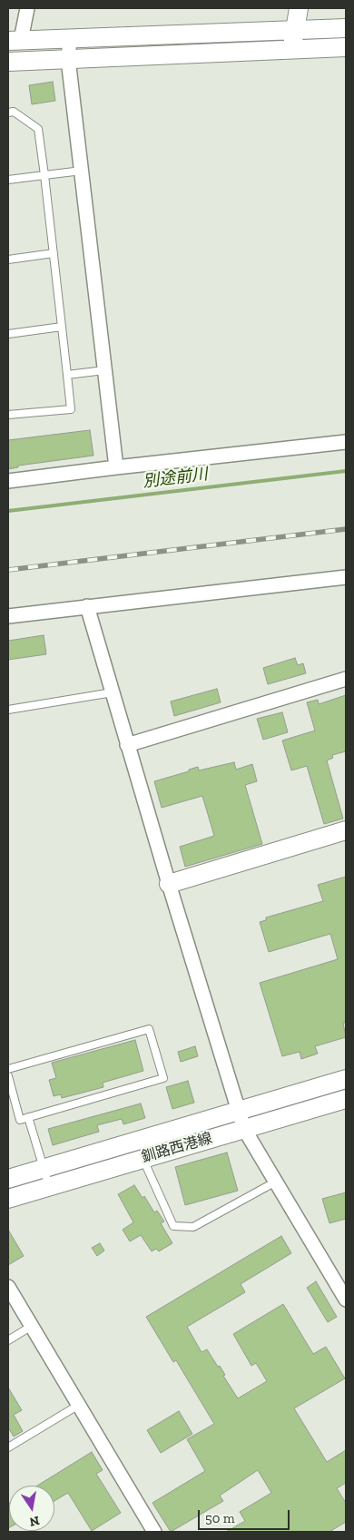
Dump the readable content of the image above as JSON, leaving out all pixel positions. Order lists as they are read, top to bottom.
{
  "streets": {
    "street": ["釧路西港線"]
  },
  "water": ["別途前川"],
  "scale_bar": "50 m",
  "north": "bottom"
}
